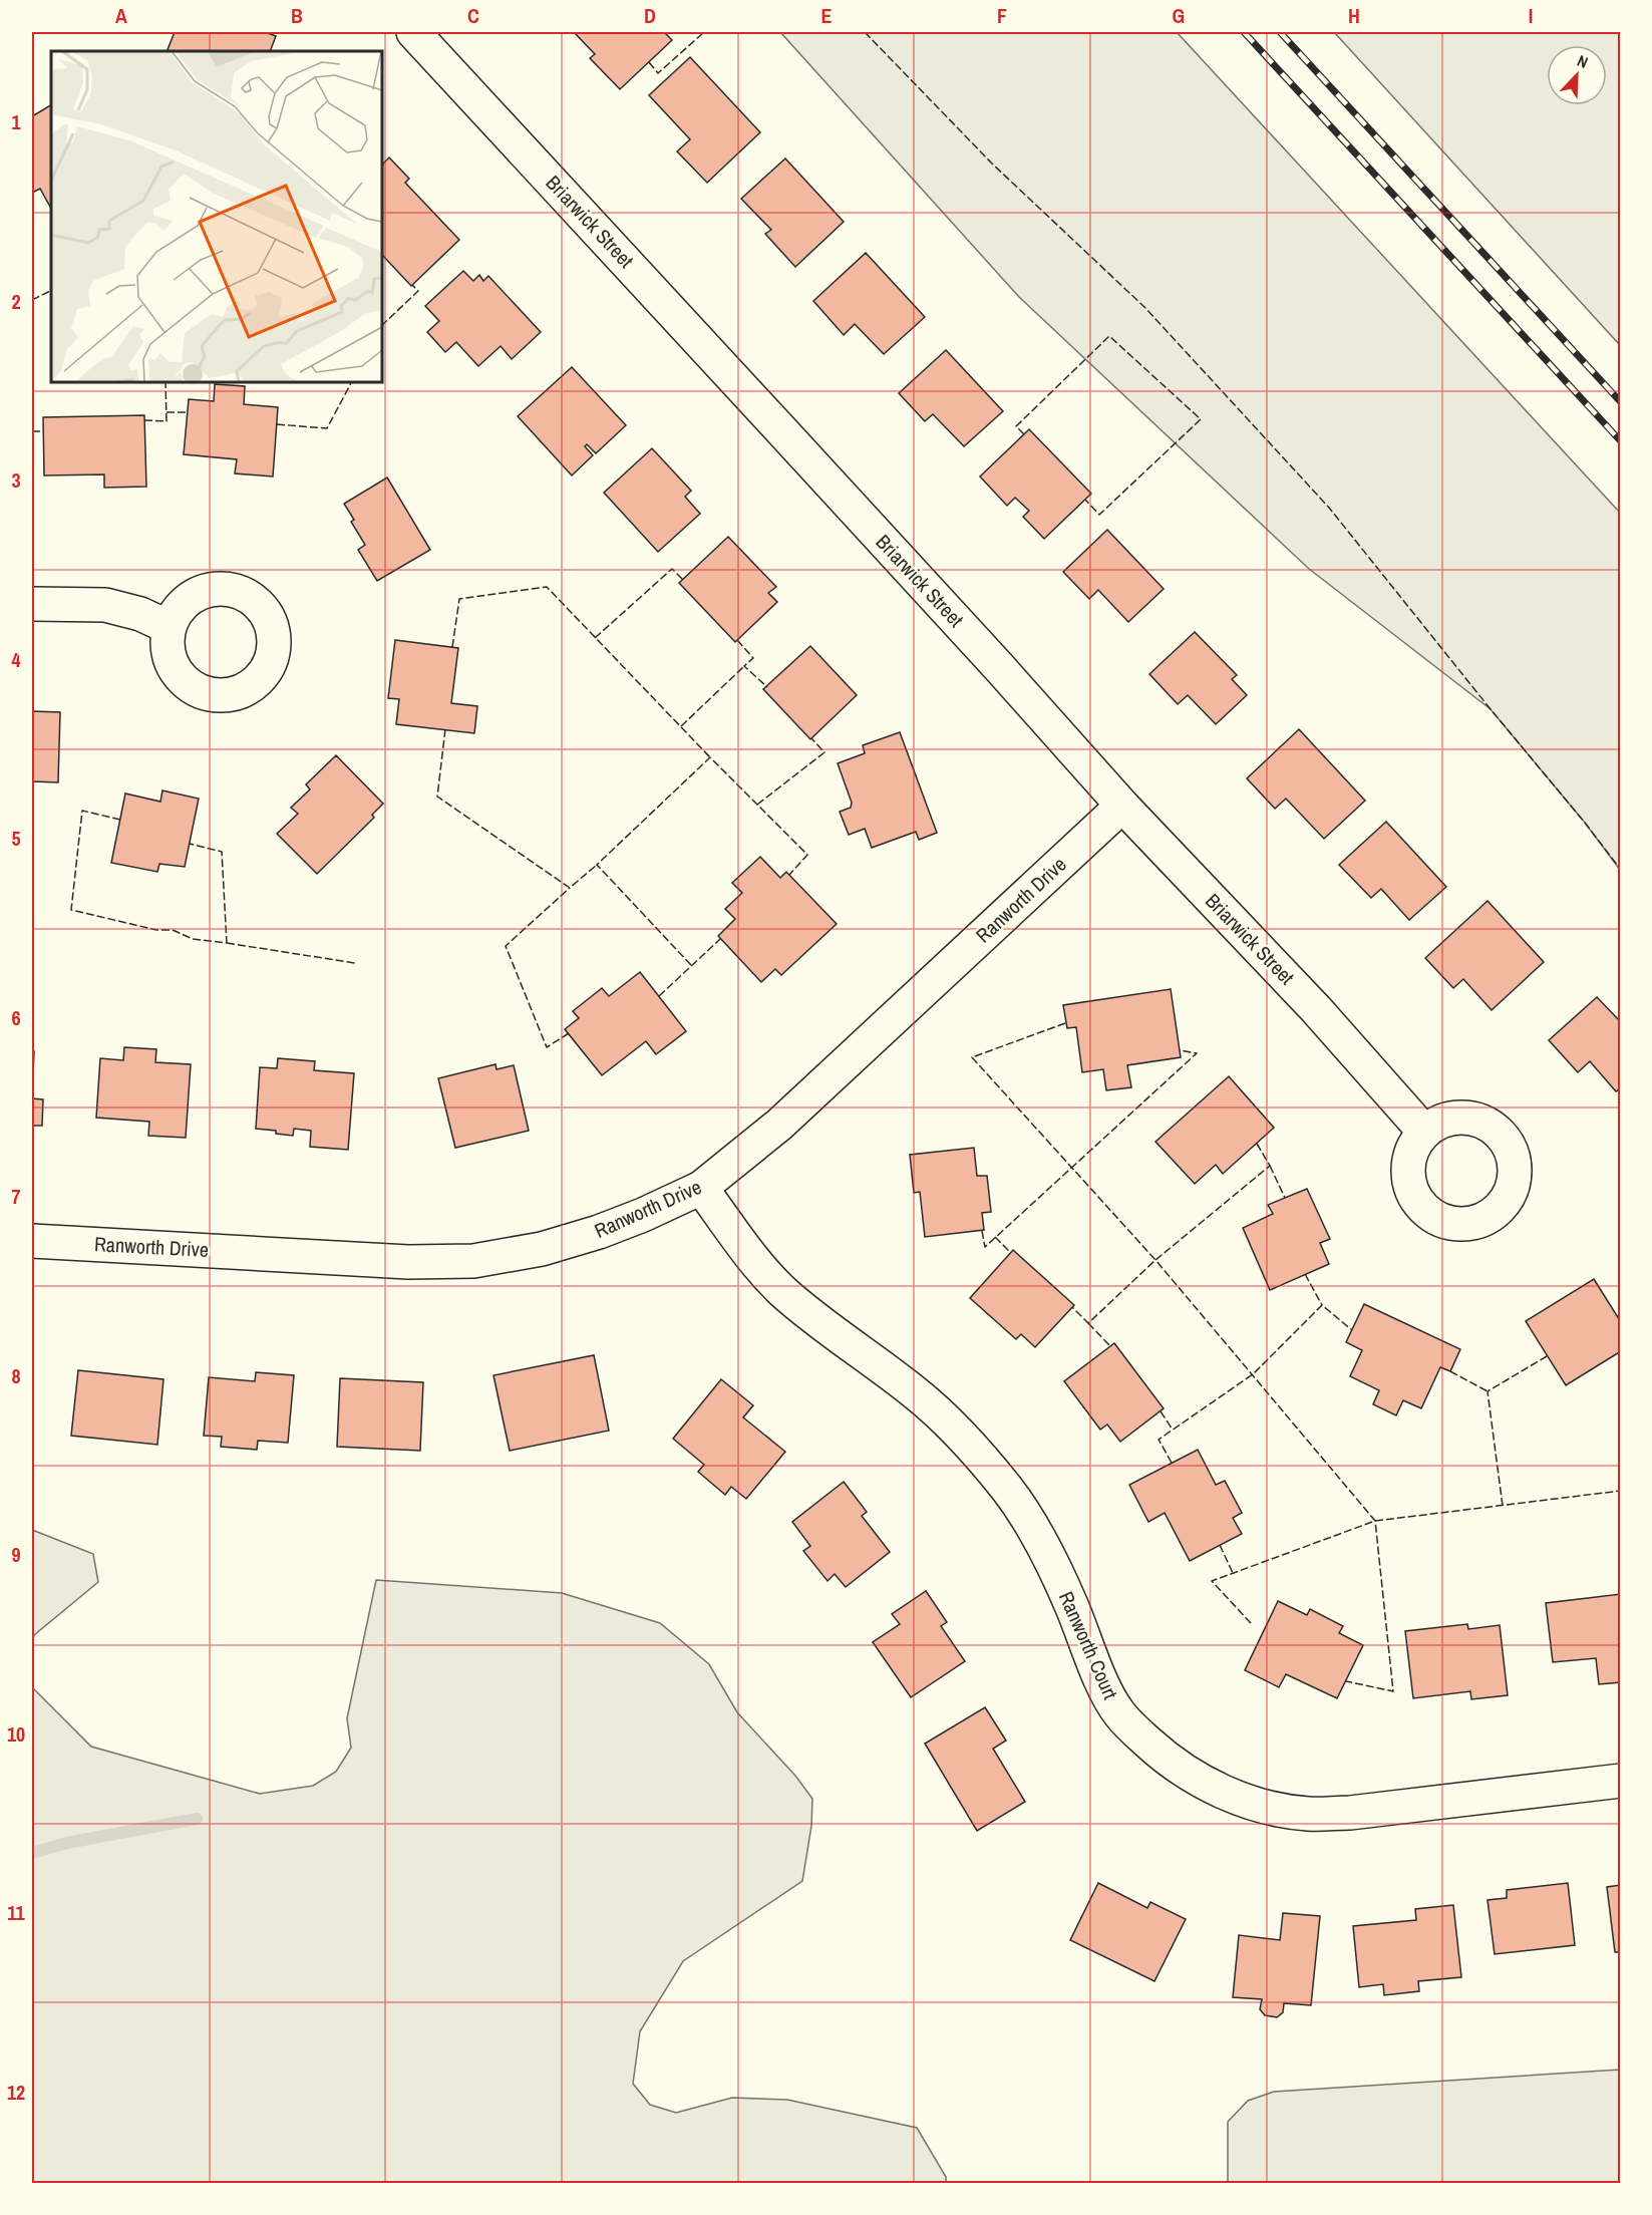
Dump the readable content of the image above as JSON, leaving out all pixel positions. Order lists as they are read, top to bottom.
{
  "streets": {
    "street": ["Briarwick Street", "Ranworth Drive", "Ranworth Court"]
  },
  "crossings": [
    ["Briarwick Street", "Ranworth Drive"],
    ["Ranworth Drive", "Ranworth Court"]
  ],
  "north": "top right",
  "grid": {
    "columns": [
      "A",
      "B",
      "C",
      "D",
      "E",
      "F",
      "G",
      "H",
      "I"
    ],
    "rows": [
      "1",
      "2",
      "3",
      "4",
      "5",
      "6",
      "7",
      "8",
      "9",
      "10",
      "11",
      "12"
    ]
  }
}
